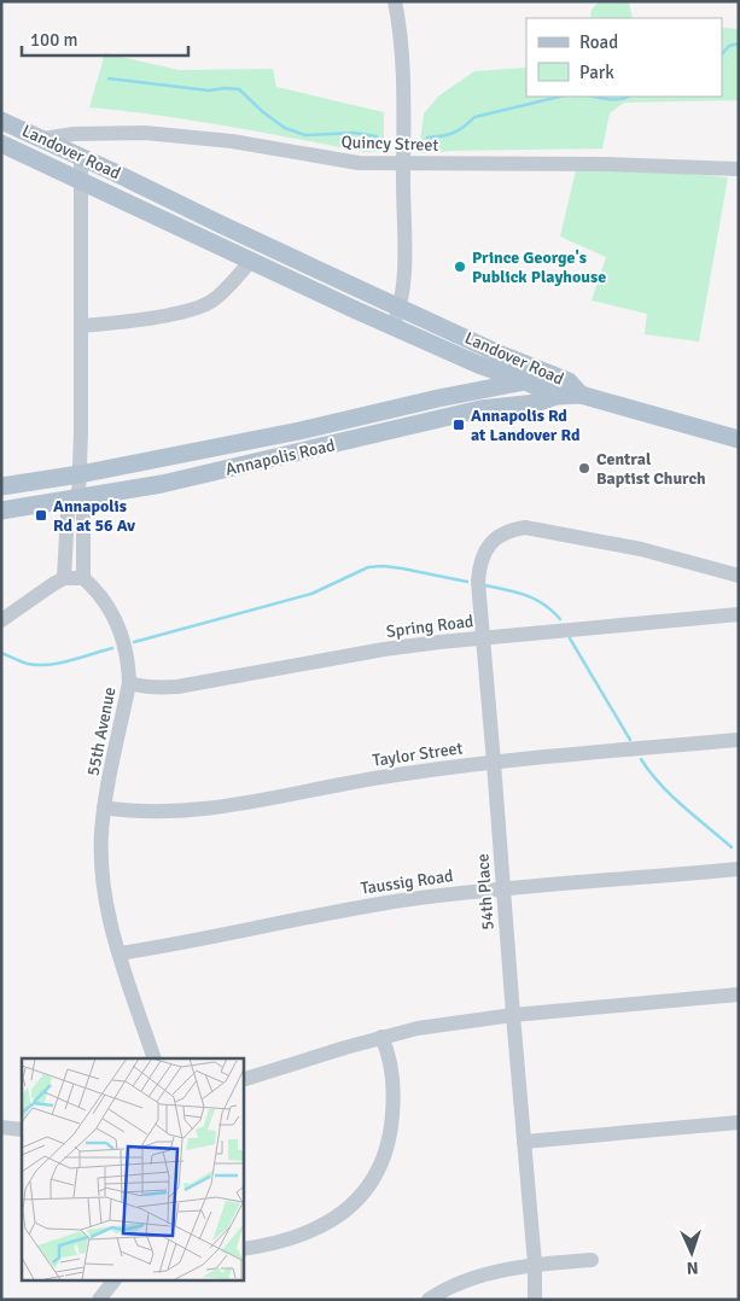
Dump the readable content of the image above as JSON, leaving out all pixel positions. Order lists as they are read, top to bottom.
{
  "streets": {
    "main road": ["Landover Road", "Annapolis Road"],
    "street": [
      "Quincy Street",
      "Spring Road",
      "55th Avenue",
      "Taylor Street",
      "Taussig Road",
      "54th Place"
    ]
  },
  "crossings": [
    ["Quincy Street", "Landover Road"],
    ["Landover Road", "Annapolis Road"],
    ["Spring Road", "55th Avenue"],
    ["Spring Road", "54th Place"],
    ["55th Avenue", "Taylor Street"],
    ["55th Avenue", "Taussig Road"],
    ["Taylor Street", "54th Place"],
    ["Taussig Road", "54th Place"]
  ],
  "places": {
    "other": ["Prince George's Publick Playhouse", "Central Baptist Church"],
    "transit": ["Annapolis Rd at Landover Rd", "Annapolis Rd at 56 Av"]
  },
  "legend": ["Road", "Park"],
  "scale_bar": "100 m",
  "north": "bottom"
}
